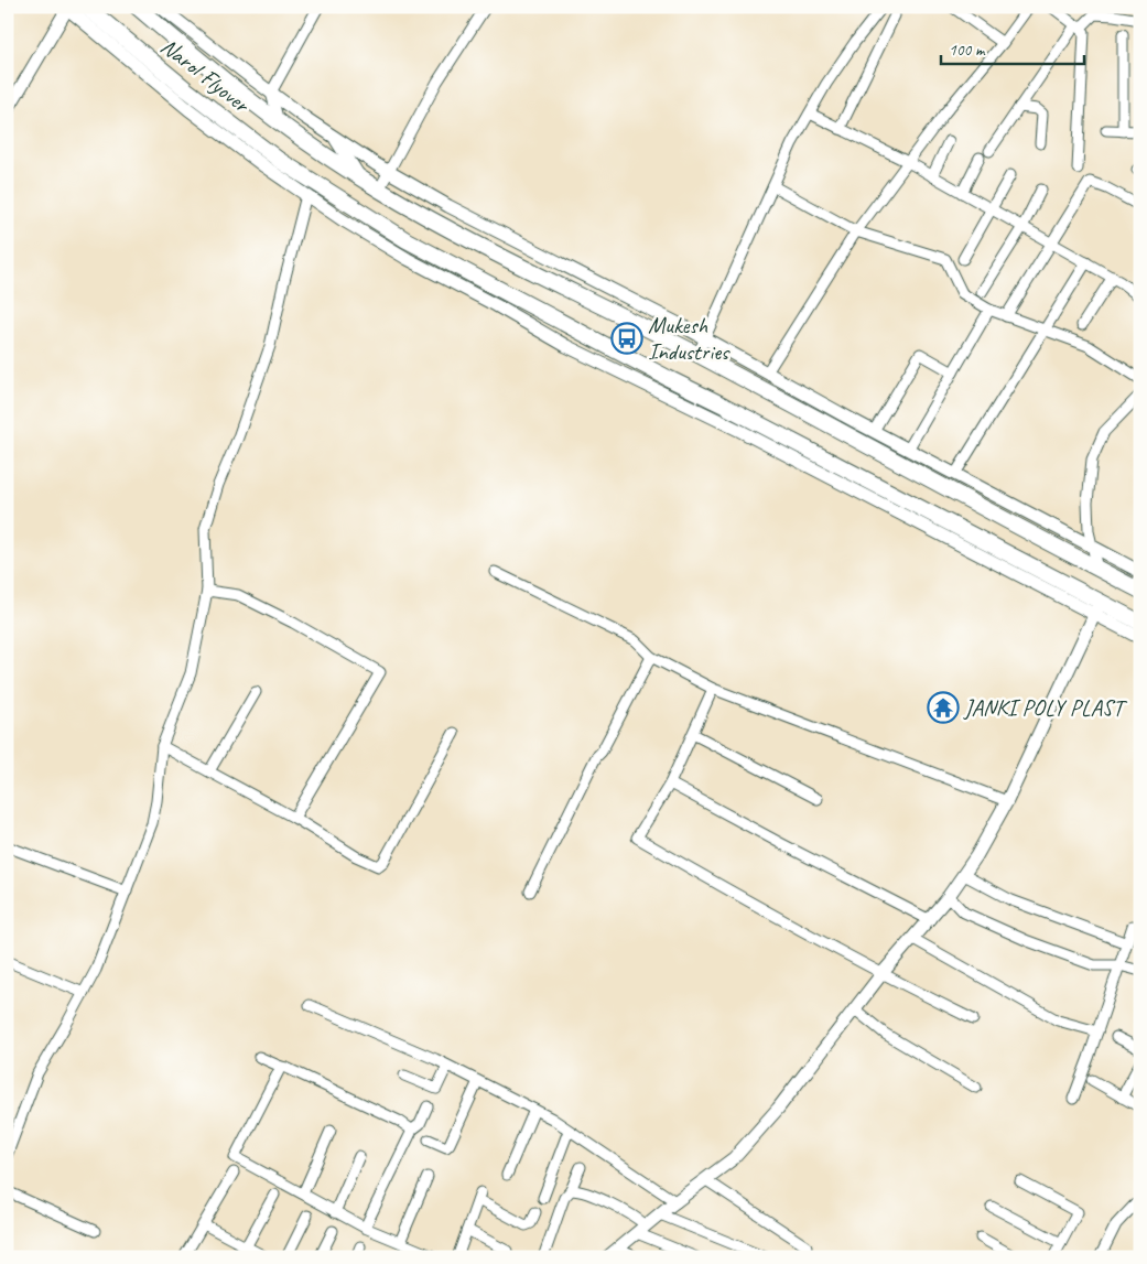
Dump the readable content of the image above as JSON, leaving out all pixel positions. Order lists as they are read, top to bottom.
{
  "streets": {
    "main road": ["Narol Flyover"]
  },
  "places": {
    "bus stop": ["Mukesh Industries"],
    "temple": ["JANKI POLY PLAST"]
  },
  "scale_bar": "100 m"
}
